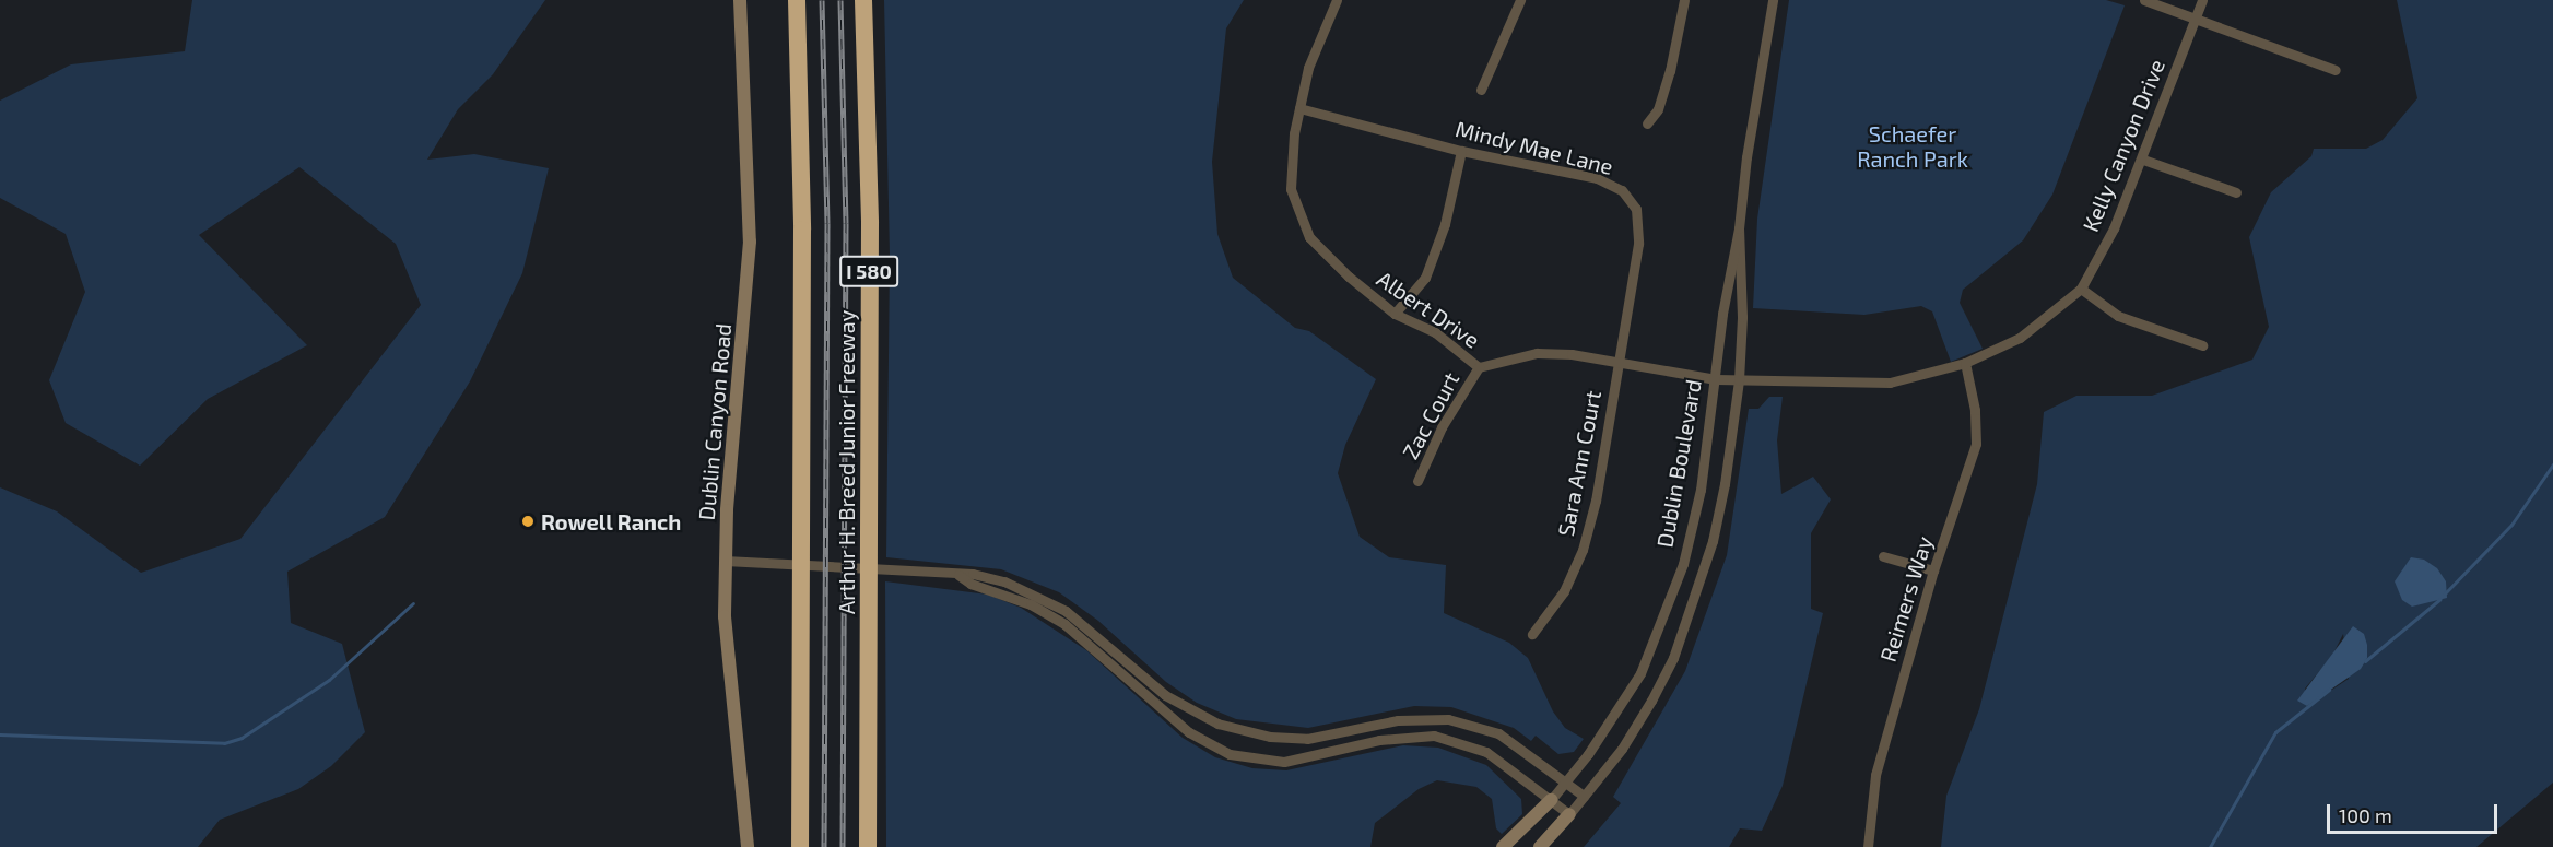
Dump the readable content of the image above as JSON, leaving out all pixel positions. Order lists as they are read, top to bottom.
{
  "streets": {
    "highway": ["I 580", "Arthur H. Breed Junior Freeway"],
    "main road": ["Dublin Canyon Road", "Dublin Boulevard"],
    "street": [
      "Kelly Canyon Drive",
      "Mindy Mae Lane",
      "Albert Drive",
      "Zac Court",
      "Sara Ann Court",
      "Reimers Way"
    ]
  },
  "crossings": [
    ["Kelly Canyon Drive", "Mindy Mae Lane"],
    ["Kelly Canyon Drive", "Albert Drive"],
    ["Kelly Canyon Drive", "Zac Court"],
    ["Kelly Canyon Drive", "Sara Ann Court"],
    ["Kelly Canyon Drive", "Dublin Boulevard"],
    ["Kelly Canyon Drive", "Reimers Way"],
    ["Mindy Mae Lane", "Albert Drive"],
    ["Mindy Mae Lane", "Sara Ann Court"],
    ["Albert Drive", "Zac Court"]
  ],
  "parks": ["Schaefer Ranch Park"],
  "places": ["Rowell Ranch"],
  "scale_bar": "100 m"
}
